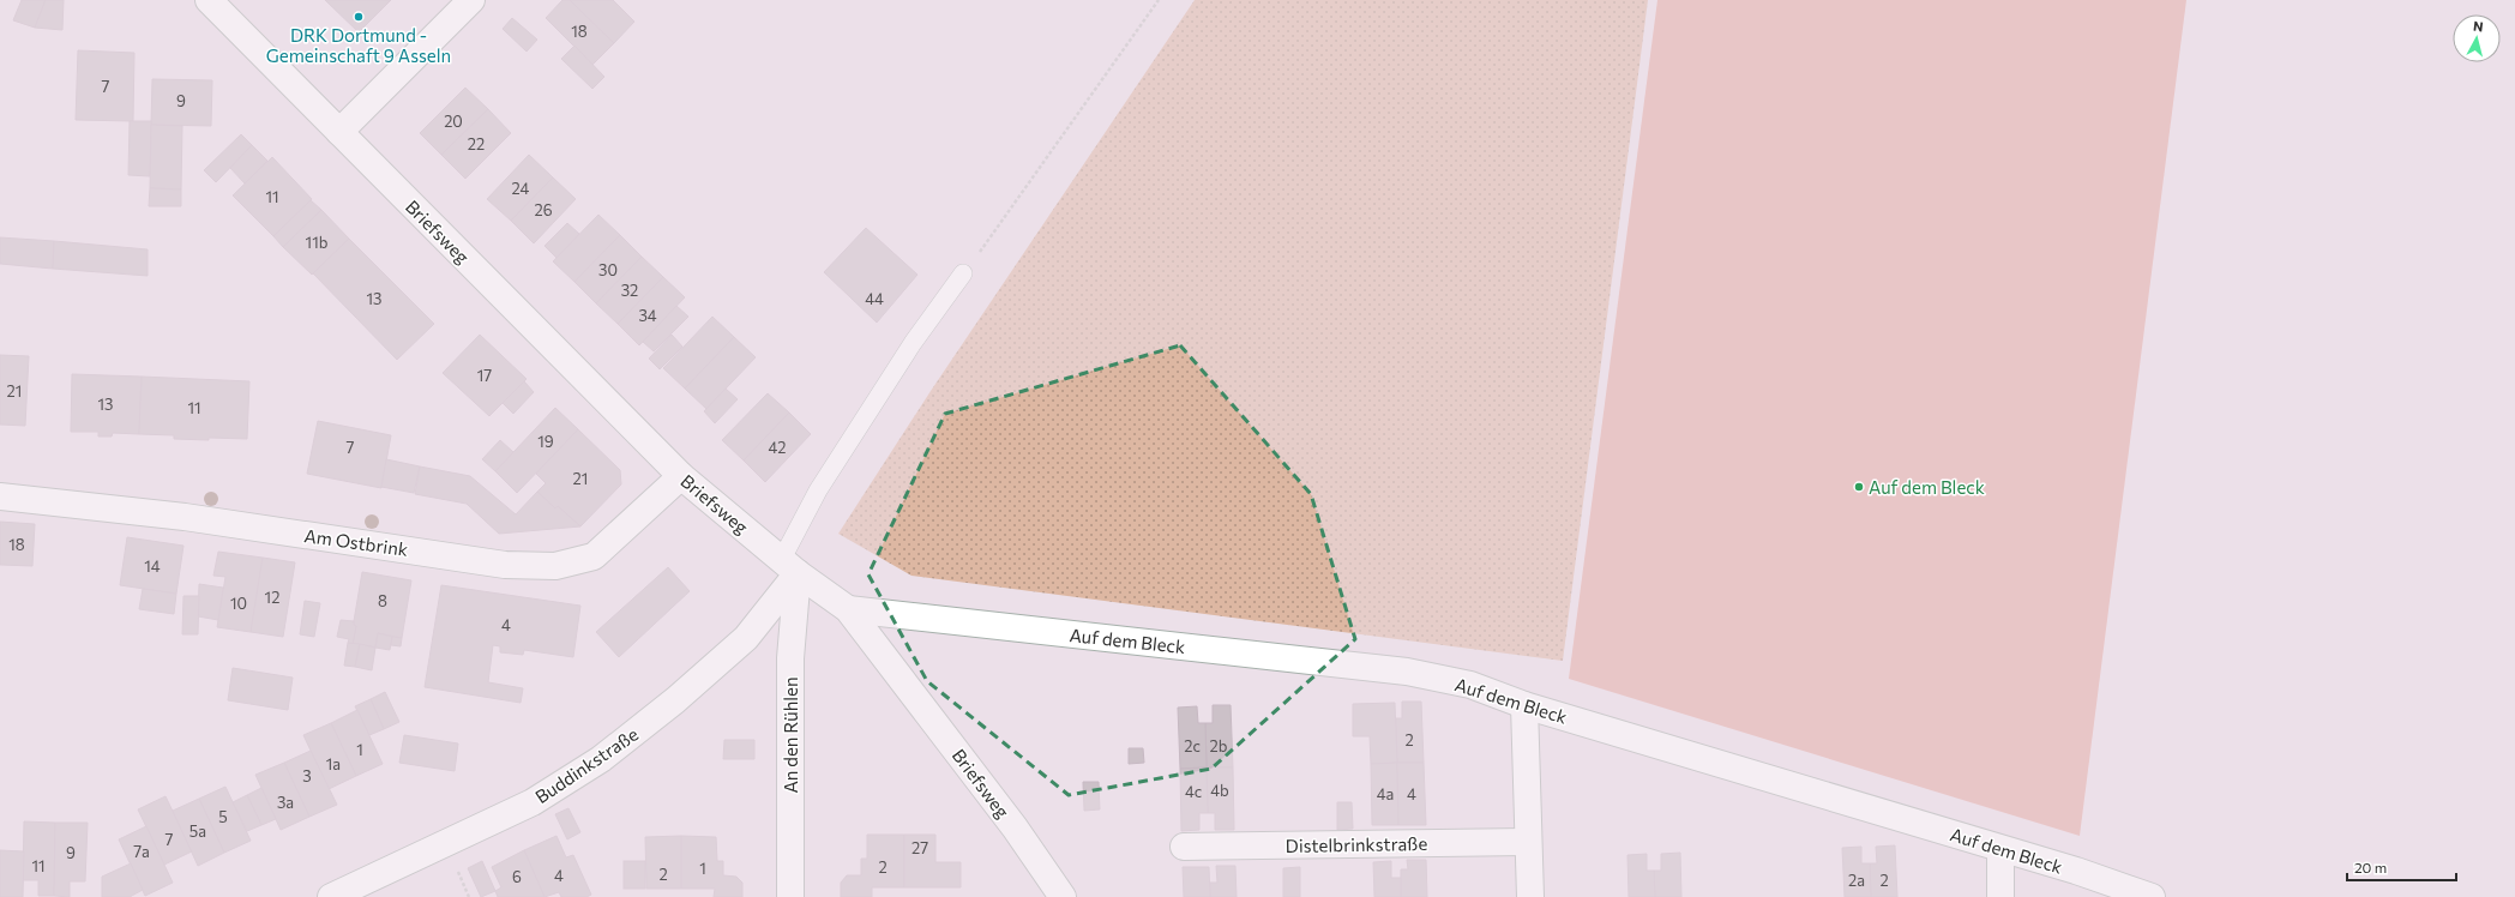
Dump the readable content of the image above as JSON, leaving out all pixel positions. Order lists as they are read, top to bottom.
{
  "streets": {
    "street": [
      "Briefsweg",
      "Am Ostbrink",
      "Auf dem Bleck",
      "An den Rühlen",
      "Buddinkstraße",
      "Distelbrinkstraße"
    ]
  },
  "crossings": [
    ["Briefsweg", "Am Ostbrink"],
    ["Briefsweg", "Auf dem Bleck"],
    ["Briefsweg", "An den Rühlen"],
    ["Briefsweg", "Buddinkstraße"],
    ["An den Rühlen", "Buddinkstraße"]
  ],
  "places": ["DRK Dortmund - Gemeinschaft 9 Asseln", "Auf dem Bleck"],
  "house_numbers": [
    "18",
    "7",
    "9",
    "20",
    "22",
    "24",
    "11",
    "26",
    "11b",
    "30",
    "32",
    "13",
    "44",
    "34",
    "17",
    "21",
    "13",
    "11",
    "19",
    "7",
    "42",
    "21",
    "18",
    "14",
    "12",
    "8",
    "10",
    "4",
    "2",
    "2c",
    "2b",
    "1",
    "1a",
    "3",
    "4b",
    "4c",
    "4a",
    "4",
    "3a",
    "5",
    "5a",
    "7",
    "27",
    "7a",
    "9",
    "11",
    "2",
    "1",
    "2",
    "4",
    "6",
    "2a",
    "2"
  ],
  "scale_bar": "20 m",
  "north": "top"
}
